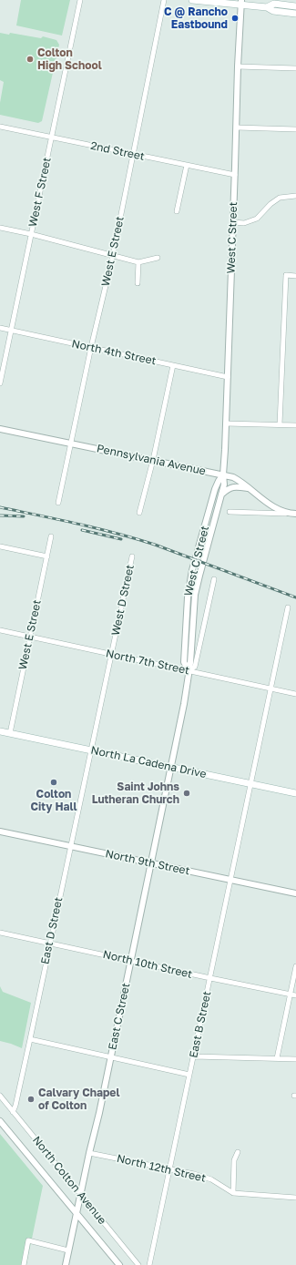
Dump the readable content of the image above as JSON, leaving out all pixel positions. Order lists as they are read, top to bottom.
{
  "streets": {
    "main road": ["North La Cadena Drive"],
    "street": [
      "2nd Street",
      "West F Street",
      "West C Street",
      "West E Street",
      "North 4th Street",
      "Pennsylvania Avenue",
      "West D Street",
      "North 7th Street",
      "North 9th Street",
      "East D Street",
      "North 10th Street",
      "East C Street",
      "East B Street",
      "North 12th Street",
      "North Colton Avenue"
    ]
  },
  "crossings": [
    ["2nd Street", "West F Street"],
    ["2nd Street", "West C Street"],
    ["2nd Street", "West E Street"],
    ["West F Street", "North 4th Street"],
    ["West C Street", "North 4th Street"],
    ["West C Street", "Pennsylvania Avenue"],
    ["West C Street", "North 7th Street"],
    ["West C Street", "North La Cadena Drive"],
    ["West C Street", "East C Street"],
    ["West E Street", "North 4th Street"],
    ["West E Street", "Pennsylvania Avenue"],
    ["West E Street", "North 7th Street"],
    ["West E Street", "North La Cadena Drive"],
    ["West D Street", "North 7th Street"],
    ["West D Street", "North La Cadena Drive"],
    ["West D Street", "East D Street"],
    ["North 7th Street", "East B Street"],
    ["North La Cadena Drive", "East D Street"],
    ["North La Cadena Drive", "East C Street"],
    ["North La Cadena Drive", "East B Street"],
    ["North 9th Street", "East D Street"],
    ["North 9th Street", "East C Street"],
    ["North 9th Street", "East B Street"],
    ["East D Street", "North 10th Street"],
    ["East D Street", "North Colton Avenue"],
    ["North 10th Street", "East C Street"],
    ["North 10th Street", "East B Street"],
    ["East C Street", "North 12th Street"],
    ["East C Street", "North Colton Avenue"],
    ["East B Street", "North 12th Street"]
  ],
  "places": [
    "C @ Rancho Eastbound",
    "Colton High School",
    "Colton City Hall",
    "Saint Johns Lutheran Church",
    "Calvary Chapel of Colton"
  ]
}
